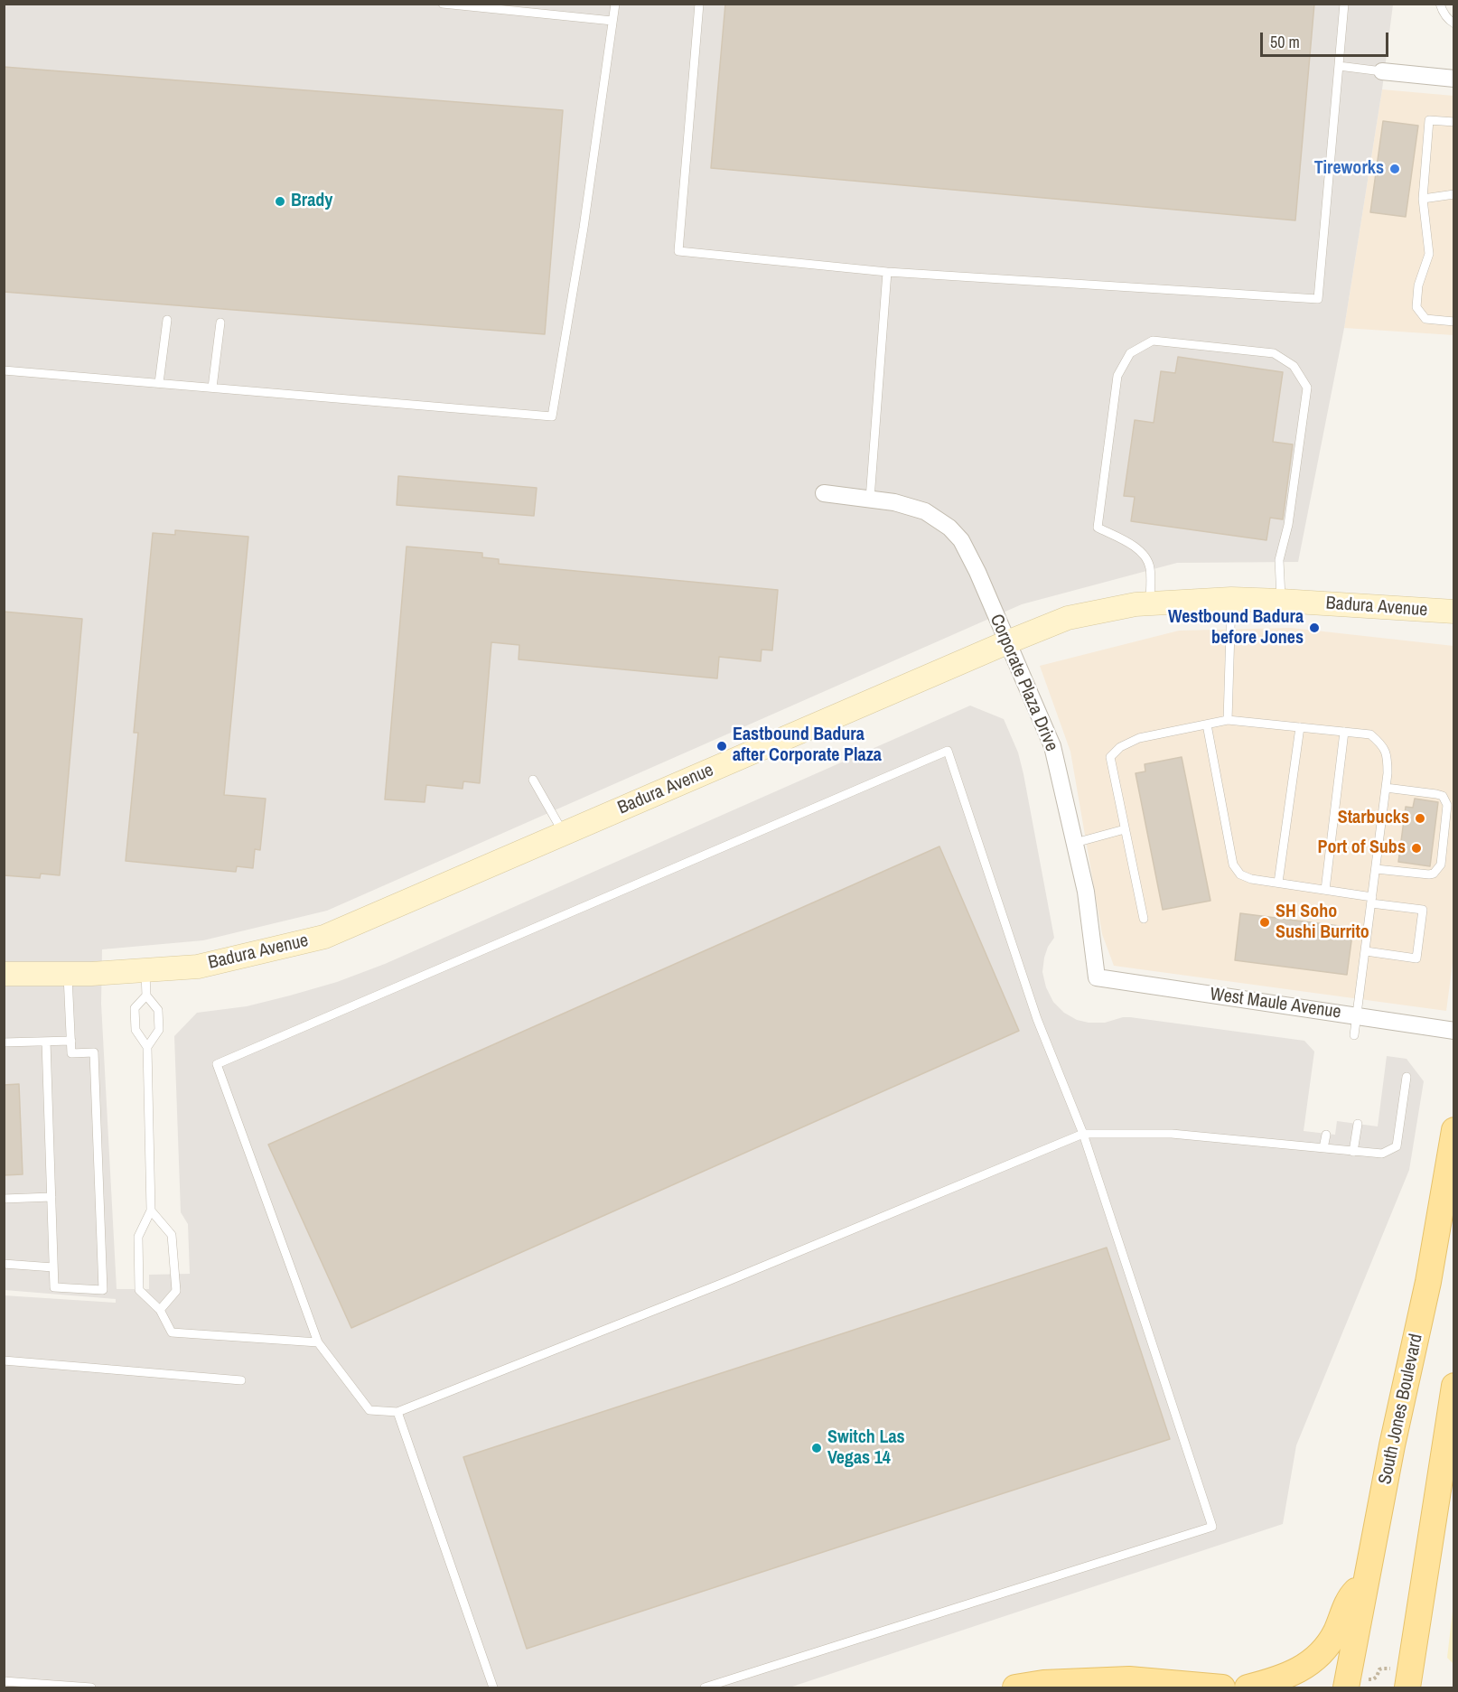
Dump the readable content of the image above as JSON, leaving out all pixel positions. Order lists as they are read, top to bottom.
{
  "streets": {
    "main road": ["Badura Avenue", "South Jones Boulevard"],
    "street": ["Corporate Plaza Drive", "West Maule Avenue"]
  },
  "crossings": [
    ["Badura Avenue", "Corporate Plaza Drive"],
    ["Corporate Plaza Drive", "West Maule Avenue"]
  ],
  "places": [
    "Tireworks",
    "Brady",
    "Westbound Badura before Jones",
    "Eastbound Badura after Corporate Plaza",
    "Starbucks",
    "Port of Subs",
    "SH Soho Sushi Burrito",
    "Switch Las Vegas 14"
  ],
  "scale_bar": "50 m"
}
